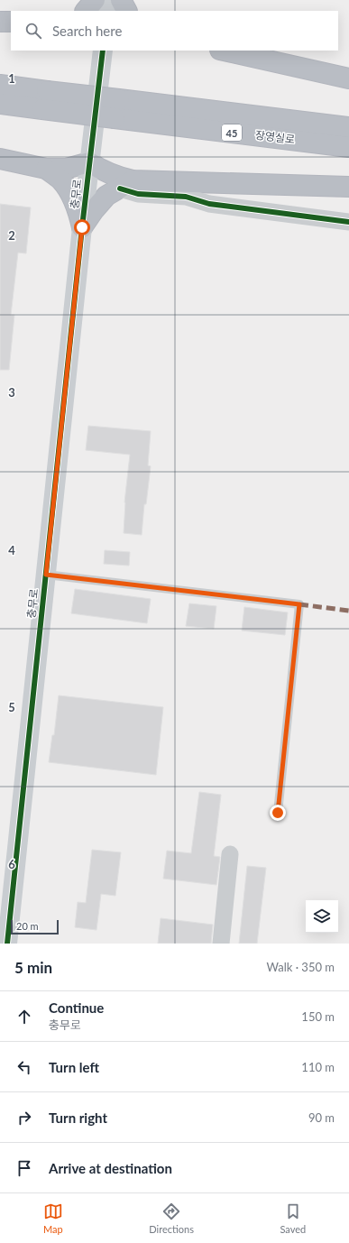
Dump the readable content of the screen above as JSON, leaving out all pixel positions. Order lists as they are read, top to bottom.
{
  "streets": {
    "highway": ["45", "장영실로"],
    "street": ["충무로"]
  },
  "crossings": [
    ["45", "장영실로"]
  ],
  "scale_bar": "20 m",
  "page": {
    "search": "Search here",
    "scale": "20 m",
    "heading": ["5 min", "Walk · 350 m"],
    "list": [
      ["Continue", "충무로", "150 m"],
      ["Turn left", "110 m"],
      ["Turn right", "90 m"],
      "Arrive at destination"
    ],
    "nav": ["Map", "Directions", "Saved"]
  },
  "grid": {
    "rows": [
      "1",
      "2",
      "3",
      "4",
      "5",
      "6"
    ]
  }
}
